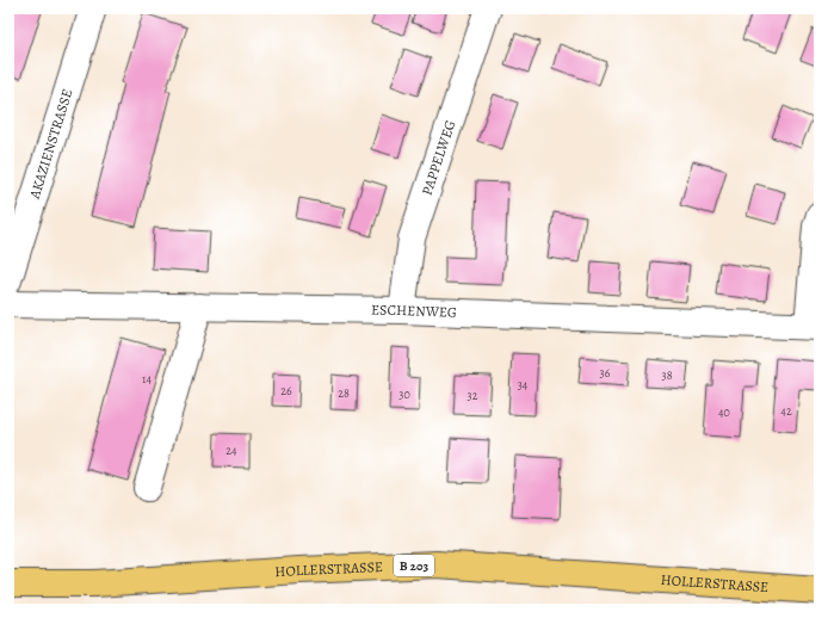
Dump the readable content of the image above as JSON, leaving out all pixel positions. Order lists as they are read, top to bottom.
{
  "streets": {
    "main road": ["B 203", "HOLLERSTRASSE"],
    "street": ["AKAZIENSTRASSE", "PAPPELWEG", "ESCHENWEG"]
  },
  "crossings": [
    ["PAPPELWEG", "ESCHENWEG"]
  ],
  "house_numbers": [
    "36",
    "38",
    "14",
    "34",
    "26",
    "28",
    "30",
    "32",
    "42",
    "40",
    "24"
  ]
}
